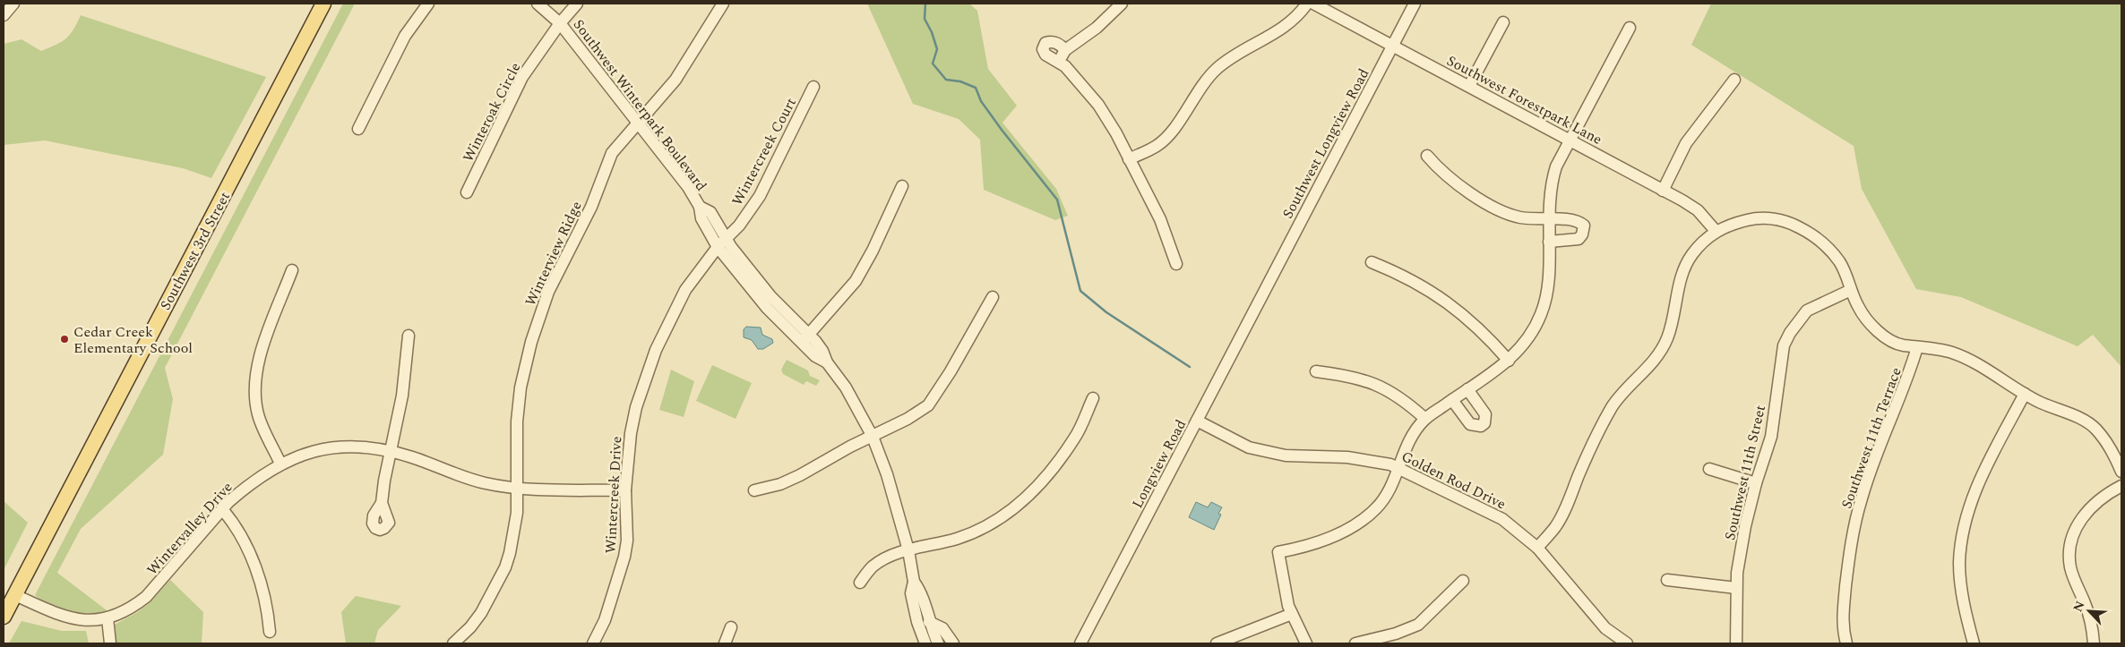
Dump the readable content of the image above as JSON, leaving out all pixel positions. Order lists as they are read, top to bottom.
{
  "streets": {
    "main road": ["Southwest 3rd Street"],
    "street": [
      "Southwest Forestpark Lane",
      "Southwest Winterpark Boulevard",
      "Winteroak Circle",
      "Southwest Longview Road",
      "Wintercreek Court",
      "Winterview Ridge",
      "Southwest 11th Terrace",
      "Longview Road",
      "Southwest 11th Street",
      "Golden Rod Drive",
      "Wintercreek Drive",
      "Wintervalley Drive"
    ]
  },
  "crossings": [
    ["Southwest Forestpark Lane", "Southwest Longview Road"],
    ["Southwest Winterpark Boulevard", "Winteroak Circle"],
    ["Southwest Winterpark Boulevard", "Wintercreek Court"],
    ["Southwest Winterpark Boulevard", "Winterview Ridge"],
    ["Southwest Winterpark Boulevard", "Wintercreek Drive"],
    ["Southwest Longview Road", "Longview Road"],
    ["Wintercreek Court", "Wintercreek Drive"],
    ["Southwest 3rd Street", "Wintervalley Drive"],
    ["Winterview Ridge", "Wintervalley Drive"],
    ["Longview Road", "Golden Rod Drive"],
    ["Wintercreek Drive", "Wintervalley Drive"]
  ],
  "places": ["Cedar Creek Elementary School"],
  "north": "top left"
}
